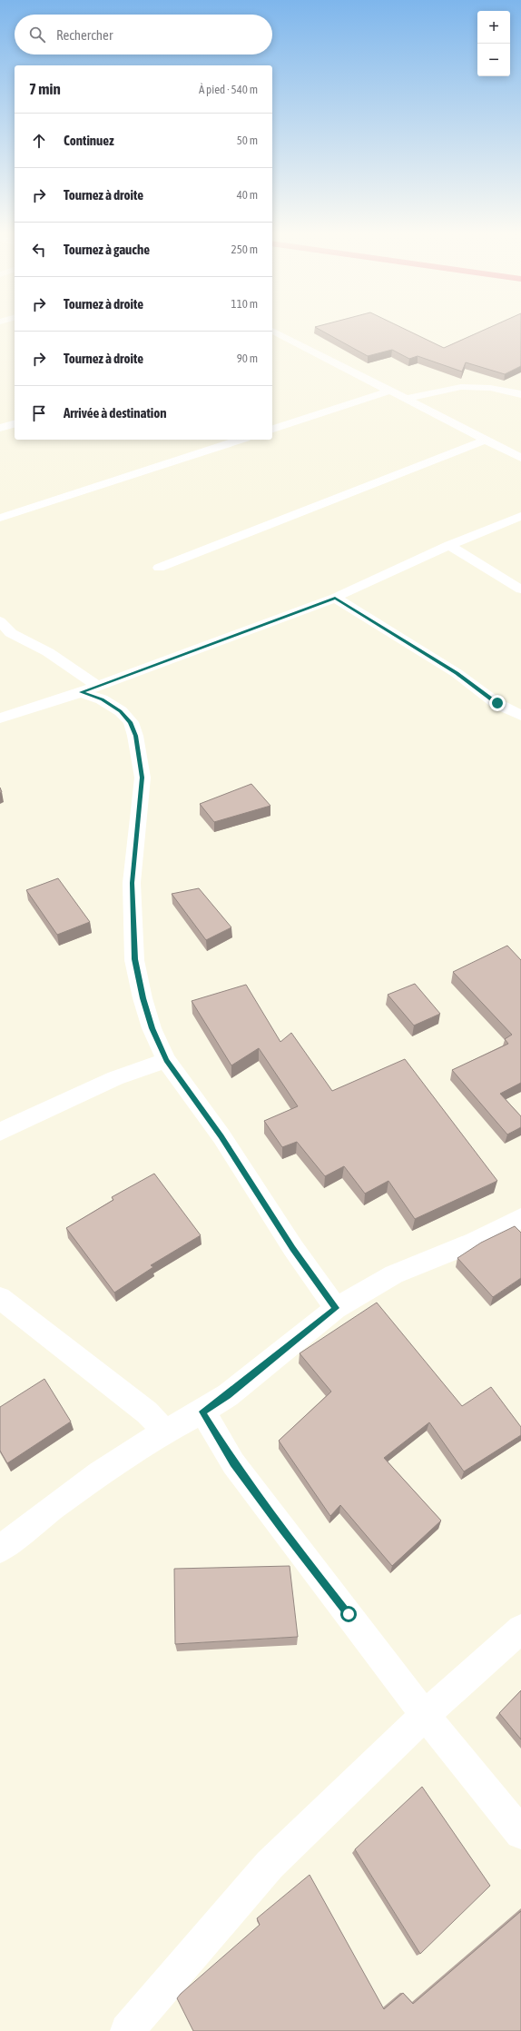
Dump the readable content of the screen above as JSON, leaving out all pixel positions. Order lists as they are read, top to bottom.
{
  "page": {
    "map_buttons": ["+", "−"],
    "search": "Rechercher",
    "heading": ["7 min", "À pied · 540 m"],
    "list": [
      ["Continuez", "50 m"],
      ["Tournez à droite", "40 m"],
      ["Tournez à gauche", "250 m"],
      ["Tournez à droite", "110 m"],
      ["Tournez à droite", "90 m"],
      "Arrivée à destination"
    ]
  }
}
